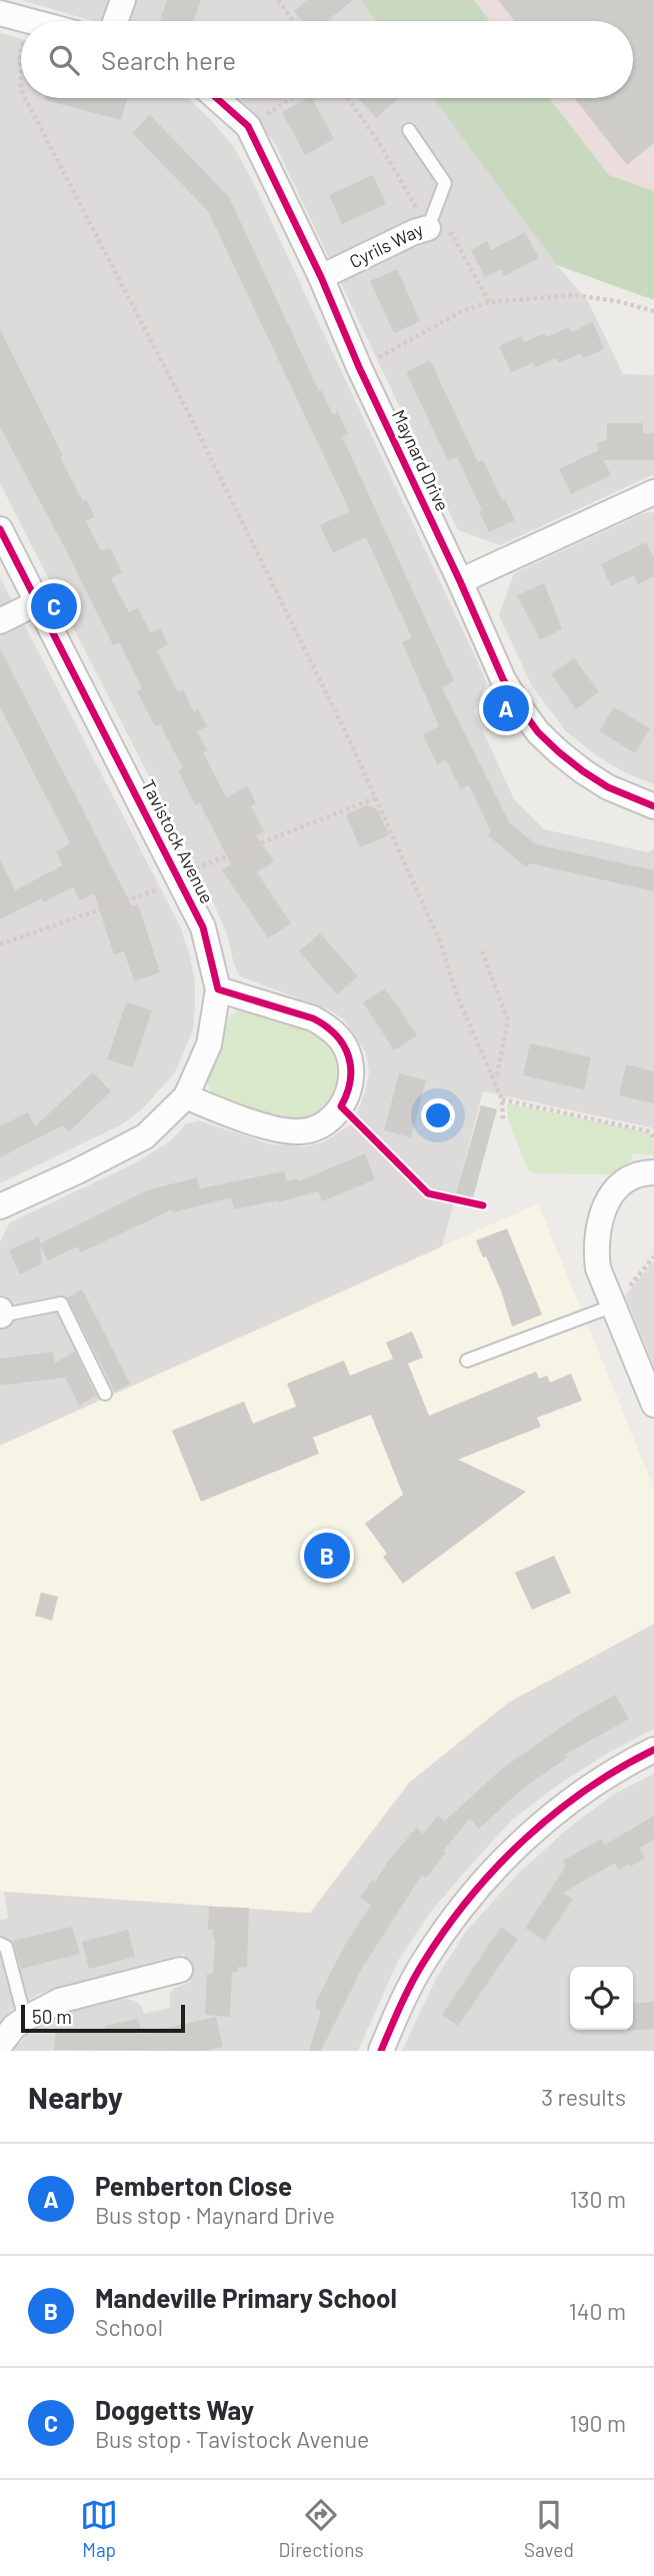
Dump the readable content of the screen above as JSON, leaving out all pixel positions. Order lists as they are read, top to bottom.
{
  "streets": {
    "street": ["Cyrils Way", "Maynard Drive", "Tavistock Avenue"]
  },
  "crossings": [
    ["Cyrils Way", "Maynard Drive"]
  ],
  "scale_bar": "50 m",
  "page": {
    "search": "Search here",
    "pins": ["C", "A", "B"],
    "scale": "50 m",
    "heading": ["Nearby", "3 results"],
    "list": [
      {
        "mark": "A",
        "name": "Pemberton Close",
        "note": "Bus stop · Maynard Drive",
        "value": "130 m"
      },
      {
        "mark": "B",
        "name": "Mandeville Primary School",
        "note": "School",
        "value": "140 m"
      },
      {
        "mark": "C",
        "name": "Doggetts Way",
        "note": "Bus stop · Tavistock Avenue",
        "value": "190 m"
      }
    ],
    "nav": ["Map", "Directions", "Saved"]
  }
}
